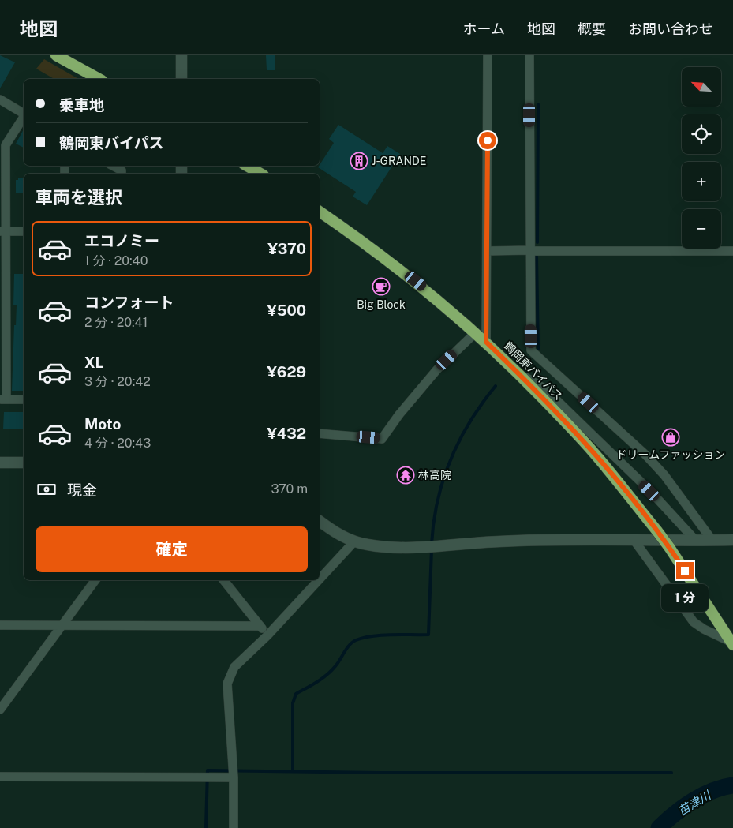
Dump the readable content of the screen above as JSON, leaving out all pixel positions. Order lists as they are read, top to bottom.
{
  "streets": {
    "highway": ["鶴岡東バイパス"]
  },
  "water": ["苗津川"],
  "places": {
    "building": ["J-GRANDE"],
    "cafe": ["Big Block"],
    "shop": ["ドリームファッション"],
    "temple": ["林高院"]
  },
  "north": "top left",
  "page": {
    "header": "地図",
    "nav": [
      "ホーム",
      "地図",
      "概要",
      "お問い合わせ"
    ],
    "map_buttons": ["+", "−"],
    "banner": ["乗車地", "鶴岡東バイパス"],
    "heading": "車両を選択",
    "list": [
      {
        "name": "エコノミー",
        "note": "1 分 · 20:40",
        "value": "¥370"
      },
      {
        "name": "コンフォート",
        "note": "2 分 · 20:41",
        "value": "¥500"
      },
      {
        "name": "XL",
        "note": "3 分 · 20:42",
        "value": "¥629"
      },
      {
        "name": "Moto",
        "note": "4 分 · 20:43",
        "value": "¥432"
      }
    ],
    "pay": ["現金", "370 m"],
    "buttons": "確定",
    "bubble": "1 分"
  }
}
